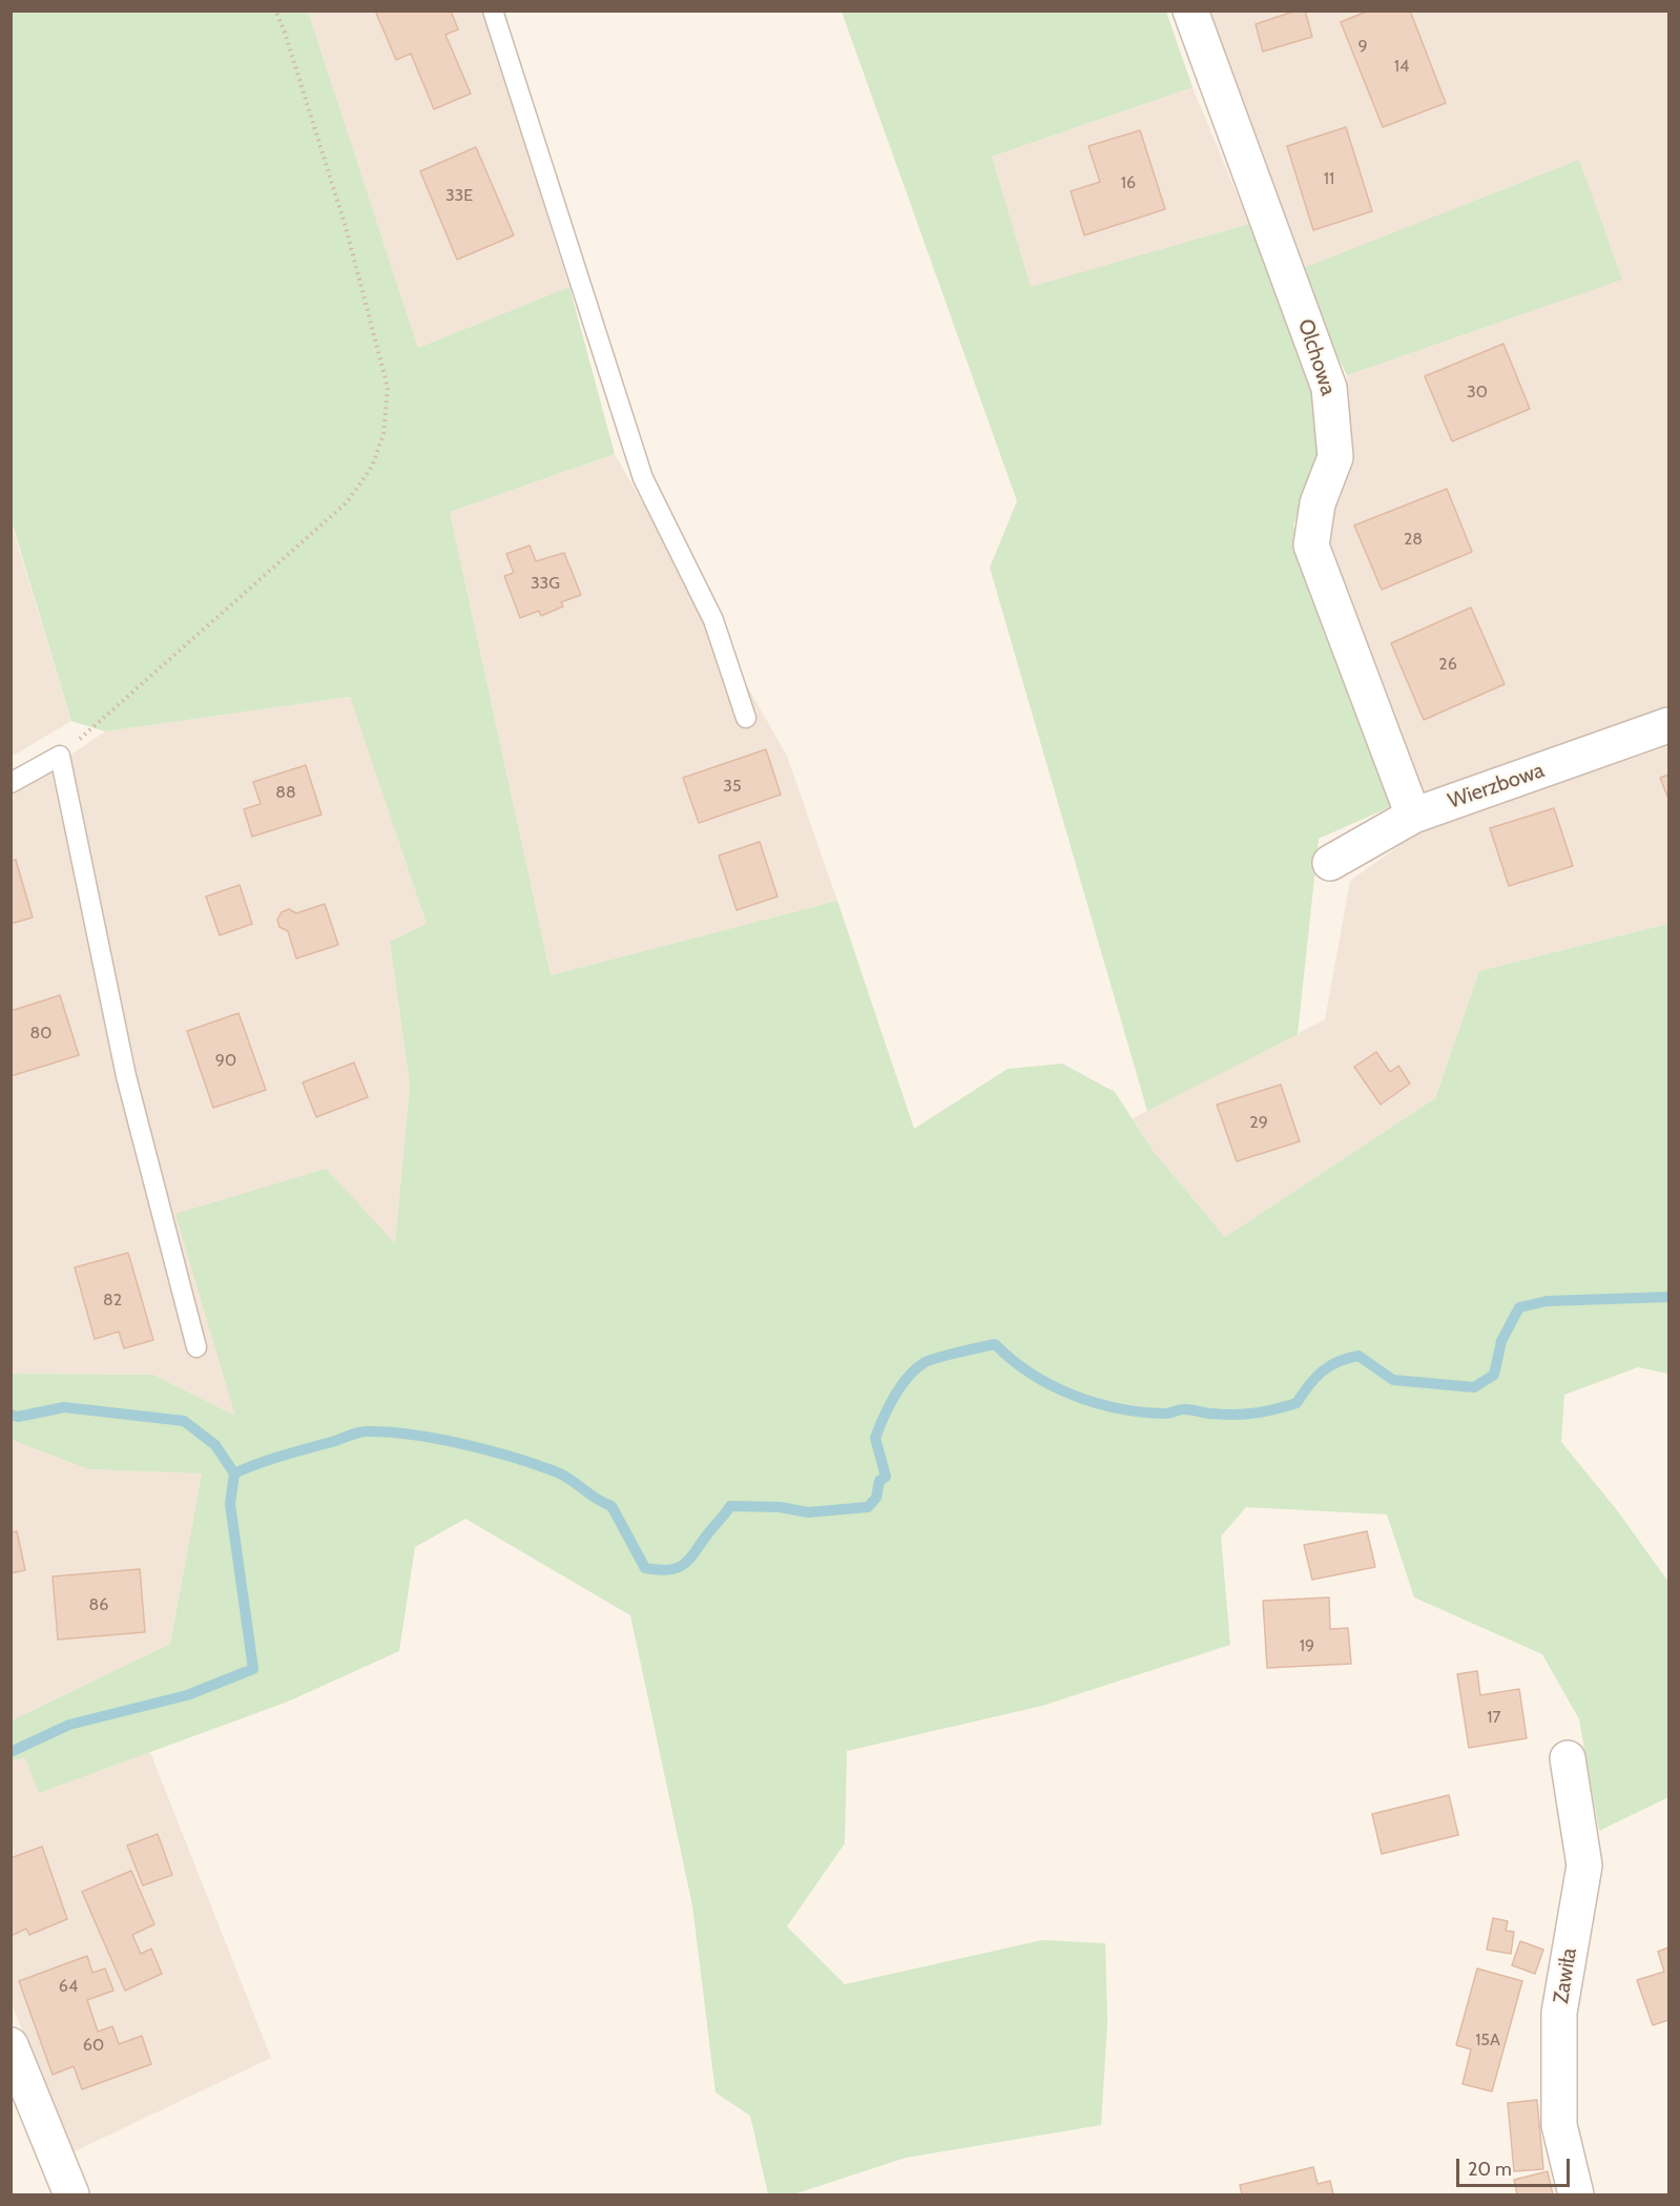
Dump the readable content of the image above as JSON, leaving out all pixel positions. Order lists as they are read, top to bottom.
{
  "streets": {
    "street": ["Olchowa", "Wierzbowa", "Zawiła"]
  },
  "crossings": [
    ["Olchowa", "Wierzbowa"]
  ],
  "house_numbers": [
    "9",
    "14",
    "11",
    "16",
    "33E",
    "30",
    "28",
    "33G",
    "26",
    "35",
    "88",
    "80",
    "90",
    "29",
    "82",
    "86",
    "19",
    "17",
    "64",
    "15A",
    "60"
  ],
  "scale_bar": "20 m"
}
